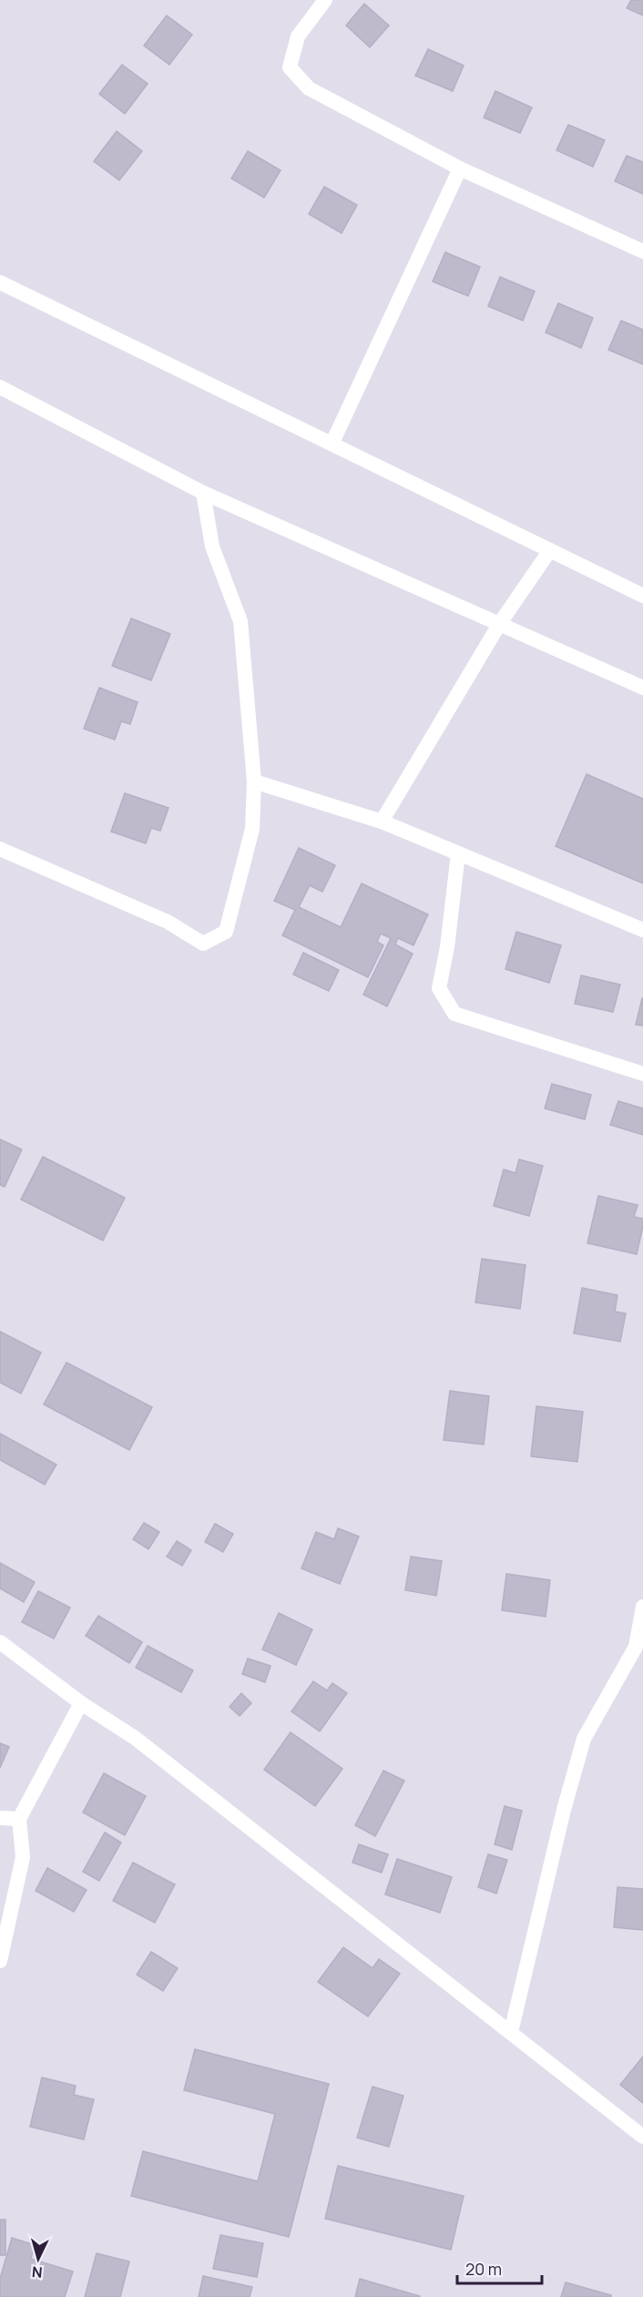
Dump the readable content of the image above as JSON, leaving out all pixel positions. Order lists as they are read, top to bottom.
{
  "scale_bar": "20 m",
  "north": "bottom"
}
